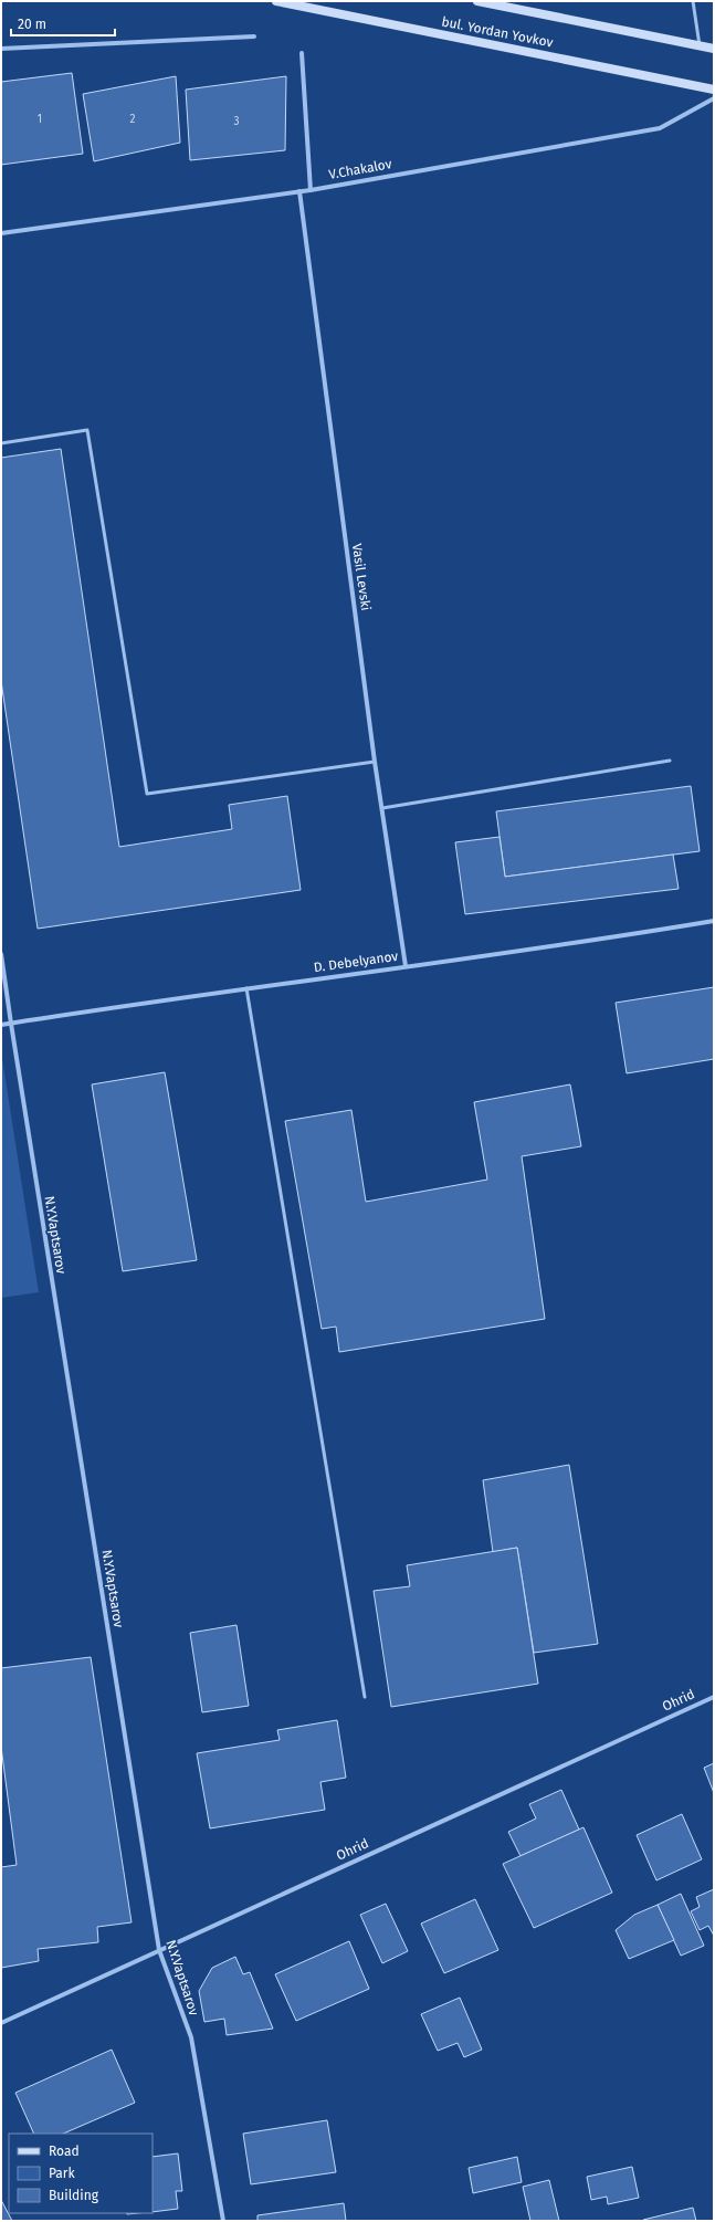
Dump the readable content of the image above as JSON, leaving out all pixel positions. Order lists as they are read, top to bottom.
{
  "streets": {
    "street": [
      "bul. Yordan Yovkov",
      "V.Chakalov",
      "Vasil Levski",
      "D. Debelyanov",
      "N.Y.Vaptsarov",
      "Ohrid"
    ]
  },
  "crossings": [
    ["V.Chakalov", "Vasil Levski"],
    ["Vasil Levski", "D. Debelyanov"],
    ["D. Debelyanov", "N.Y.Vaptsarov"],
    ["N.Y.Vaptsarov", "Ohrid"]
  ],
  "house_numbers": ["1", "2", "3"],
  "legend": ["Road", "Park", "Building"],
  "scale_bar": "20 m"
}
